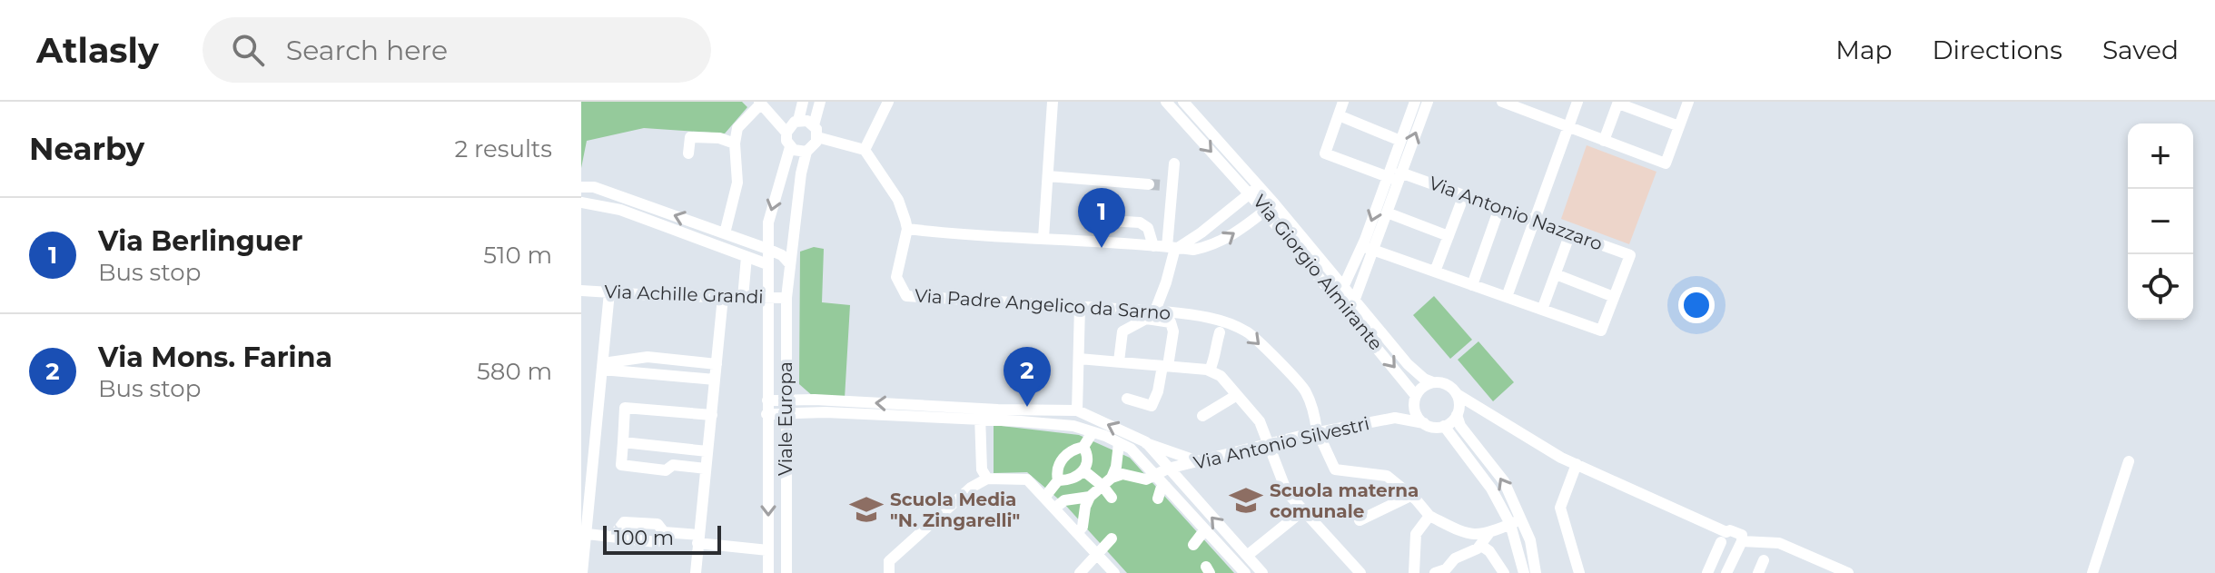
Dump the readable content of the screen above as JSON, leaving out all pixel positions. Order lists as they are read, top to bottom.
{
  "streets": {
    "street": [
      "Via Antonio Nazzaro",
      "Via Giorgio Almirante",
      "Via Achille Grandi",
      "Via Padre Angelico da Sarno",
      "Viale Europa",
      "Via Antonio Silvestri"
    ]
  },
  "crossings": [
    ["Via Giorgio Almirante", "Via Antonio Silvestri"],
    ["Via Achille Grandi", "Viale Europa"],
    ["Via Padre Angelico da Sarno", "Via Antonio Silvestri"]
  ],
  "places": {
    "school or university": ["Scuola materna comunale", "Scuola Media \"N. Zingarelli\""]
  },
  "scale_bar": "100 m",
  "page": {
    "header": "Atlasly",
    "search": "Search here",
    "nav": ["Map", "Directions", "Saved"],
    "heading": ["Nearby", "2 results"],
    "map_buttons": ["+", "−"],
    "pins": ["1", "2"],
    "list": [
      {
        "mark": "1",
        "name": "Via Berlinguer",
        "note": "Bus stop",
        "value": "510 m"
      },
      {
        "mark": "2",
        "name": "Via Mons. Farina",
        "note": "Bus stop",
        "value": "580 m"
      }
    ],
    "scale": "100 m"
  }
}
